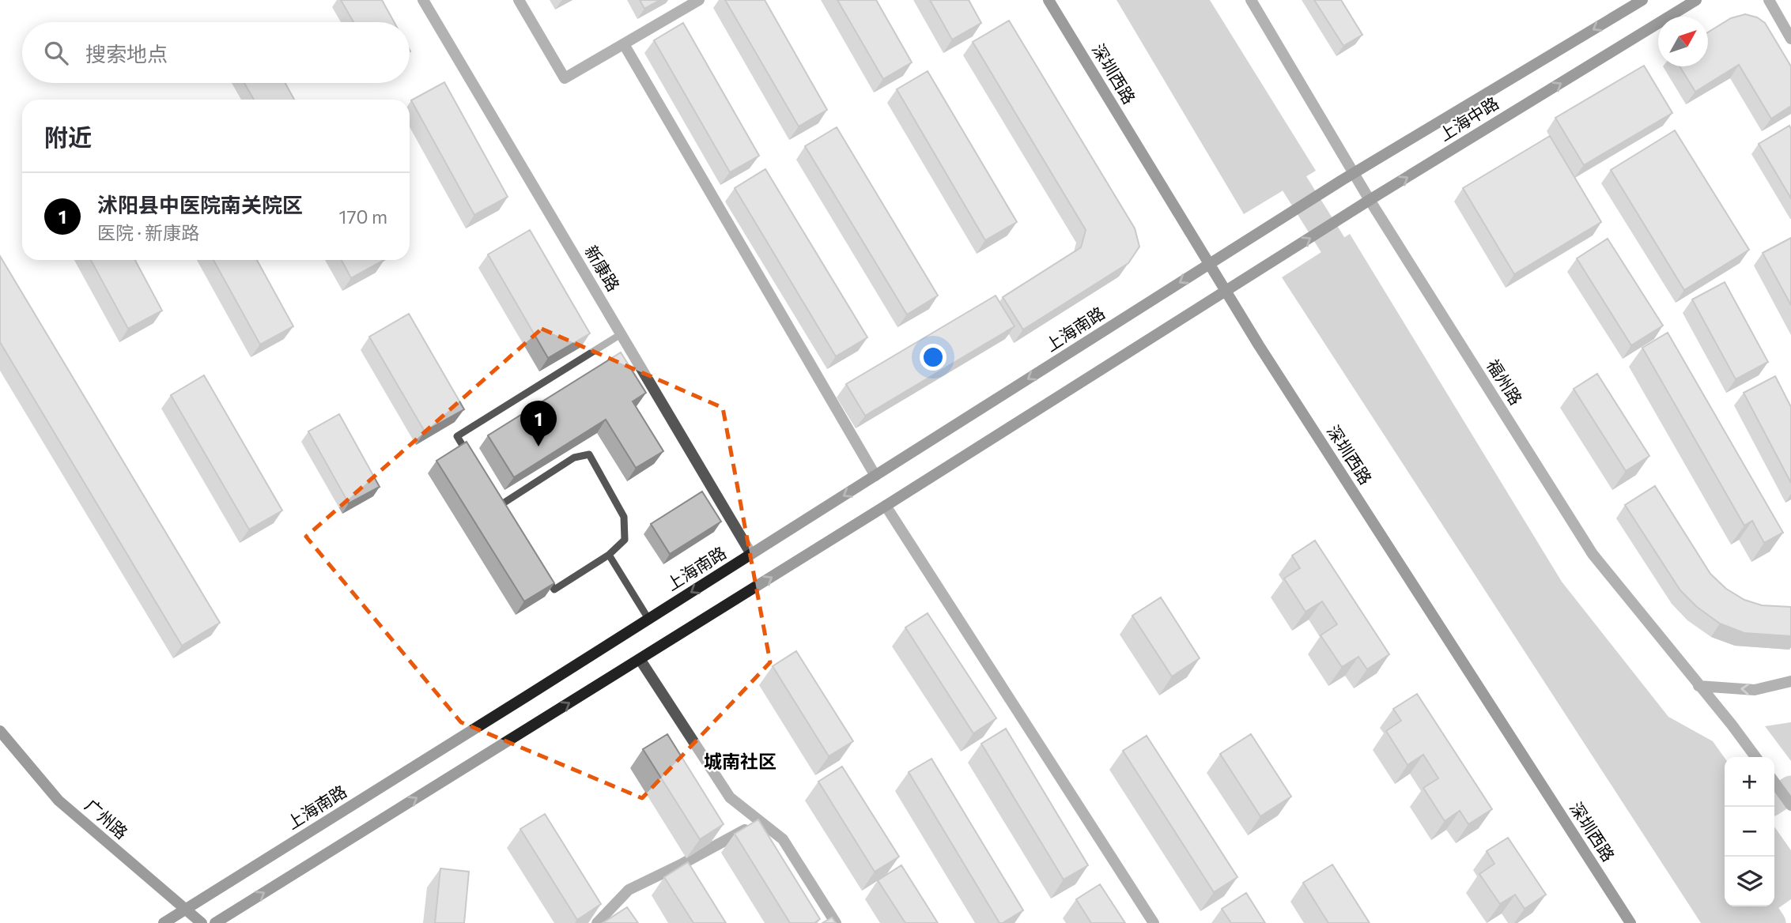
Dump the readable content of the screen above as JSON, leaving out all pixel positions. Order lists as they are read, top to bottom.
{
  "streets": {
    "main road": [
      "深圳西路",
      "上海中路",
      "上海南路",
      "广州路"
    ],
    "street": ["新康路", "福州路"]
  },
  "crossings": [
    ["深圳西路", "上海中路"],
    ["深圳西路", "上海南路"],
    ["上海中路", "上海南路"],
    ["上海中路", "福州路"],
    ["新康路", "上海南路"],
    ["上海南路", "广州路"]
  ],
  "districts": ["城南社区"],
  "north": "top right",
  "page": {
    "search": "搜索地点",
    "heading": "附近",
    "list": [
      {
        "mark": "1",
        "name": "沭阳县中医院南关院区",
        "note": "医院 · 新康路",
        "value": "170 m"
      }
    ],
    "pins": "1",
    "map_buttons": ["+", "−"]
  }
}
